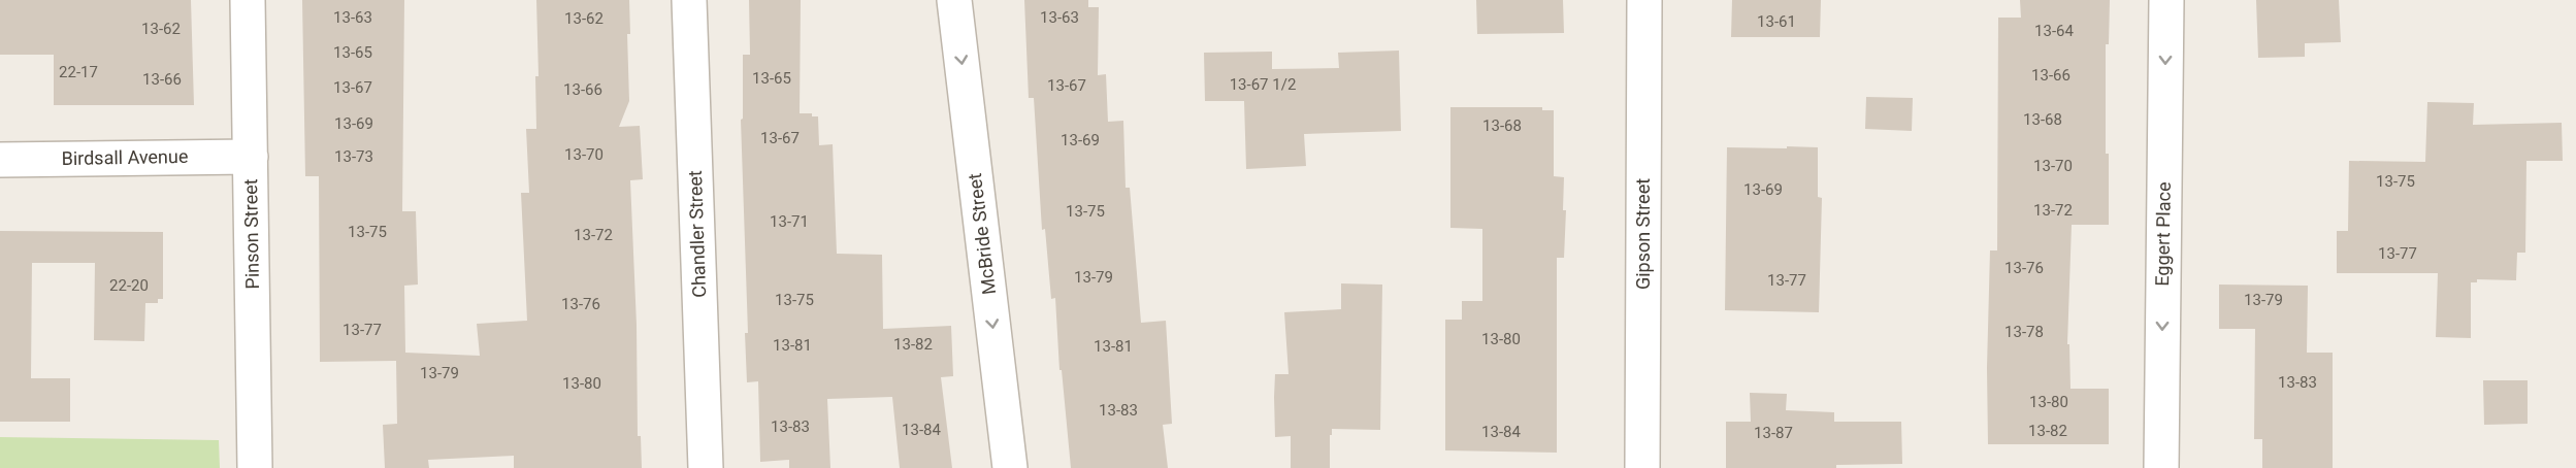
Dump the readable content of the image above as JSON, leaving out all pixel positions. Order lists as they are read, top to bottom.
{
  "streets": {
    "street": [
      "Birdsall Avenue",
      "Pinson Street",
      "Chandler Street",
      "McBride Street",
      "Gipson Street",
      "Eggert Place"
    ]
  },
  "crossings": [
    ["Birdsall Avenue", "Pinson Street"]
  ],
  "one_way": ["McBride Street", "Eggert Place"],
  "house_numbers": [
    "13-63",
    "13-63",
    "13-62",
    "13-61",
    "13-62",
    "13-64",
    "13-65",
    "22-17",
    "13-66",
    "13-65",
    "13-66",
    "13-67 1/2",
    "13-67",
    "13-67",
    "13-66",
    "13-68",
    "13-69",
    "13-68",
    "13-67",
    "13-69",
    "13-70",
    "13-73",
    "13-70",
    "13-75",
    "13-69",
    "13-72",
    "13-75",
    "13-71",
    "13-75",
    "13-72",
    "13-77",
    "13-76",
    "13-79",
    "13-77",
    "22-20",
    "13-75",
    "13-79",
    "13-76",
    "13-77",
    "13-78",
    "13-80",
    "13-82",
    "13-81",
    "13-81",
    "13-79",
    "13-83",
    "13-80",
    "13-80",
    "13-83",
    "13-83",
    "13-84",
    "13-82",
    "13-84",
    "13-87"
  ]
}
